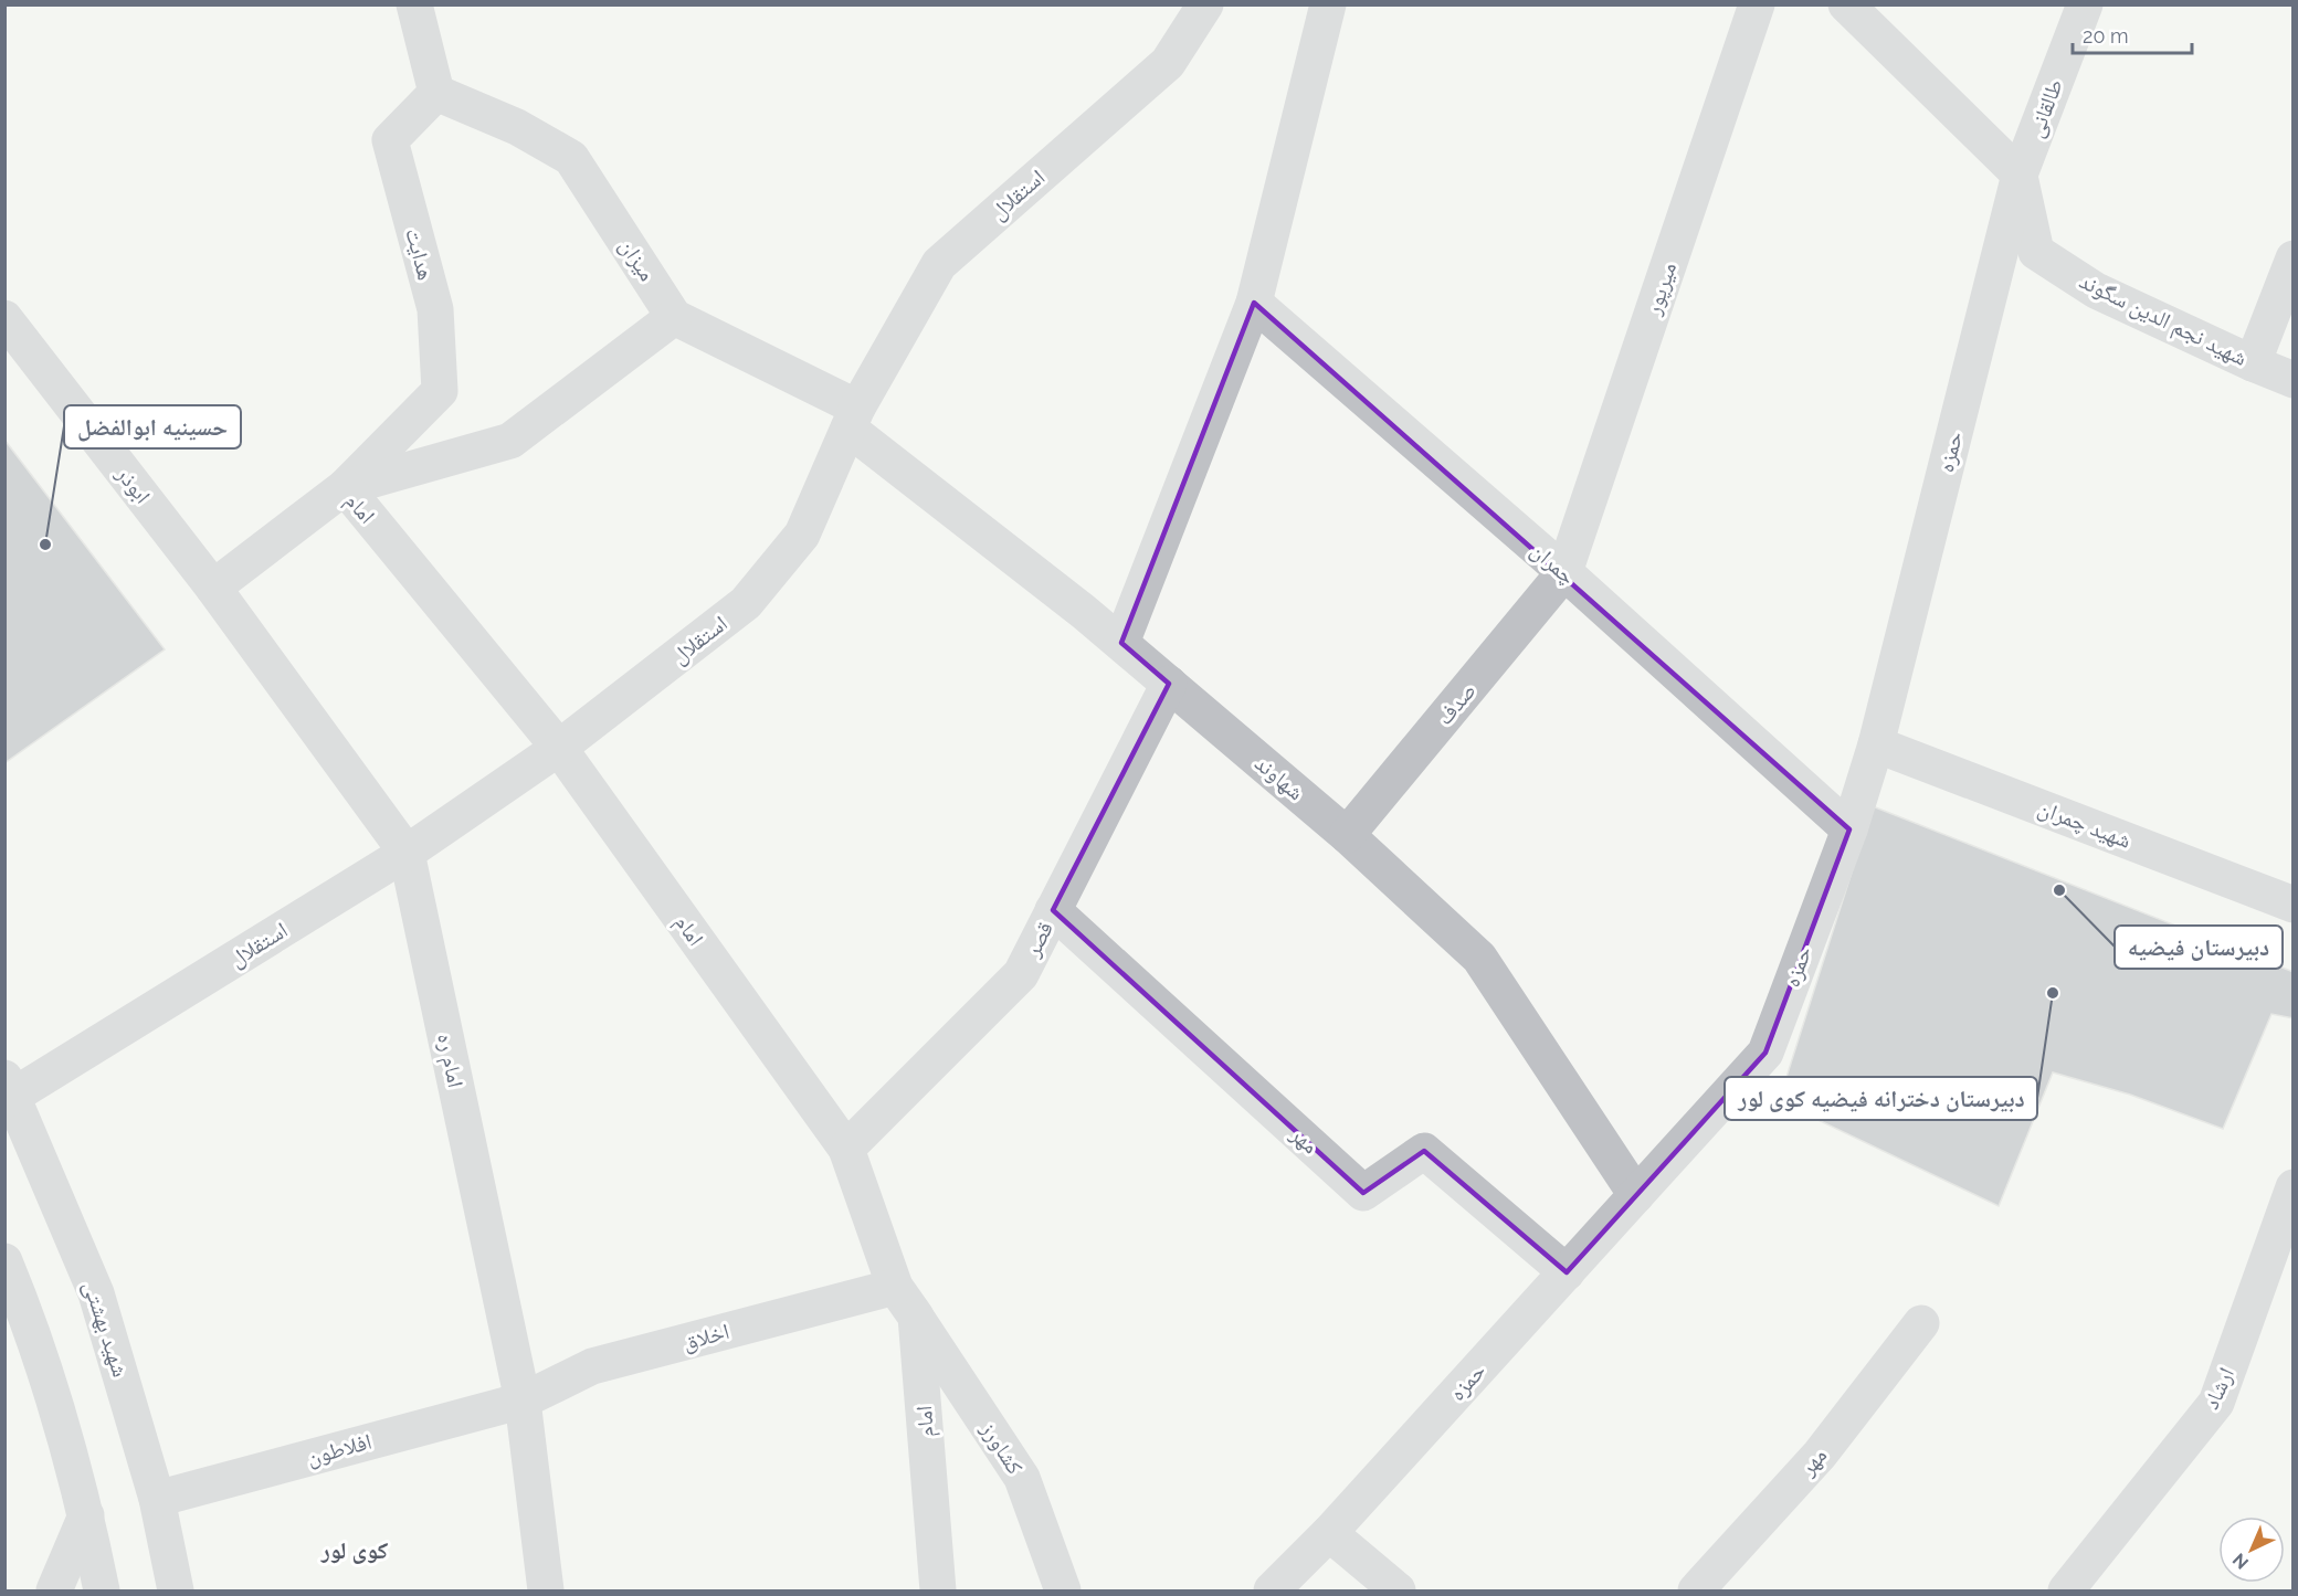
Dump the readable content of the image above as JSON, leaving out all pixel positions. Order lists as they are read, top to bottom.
{
  "streets": {
    "street": [
      "طالقانی",
      "استقلال",
      "هدایت",
      "میزان",
      "میرپور",
      "شهید نجم الدین سگوند",
      "حمزه",
      "ابوذر",
      "امام",
      "چمران",
      "صدف",
      "شهاوند",
      "شهید چمران",
      "قصر",
      "امام ره",
      "مهر",
      "شهید بهشتی",
      "اخلاق",
      "ارشاد",
      "کشاورز",
      "افلاطون"
    ]
  },
  "crossings": [
    ["طالقانی", "شهید نجم الدین سگوند"],
    ["طالقانی", "حمزه"],
    ["استقلال", "امام"],
    ["استقلال", "شهاوند"],
    ["استقلال", "امام ره"],
    ["استقلال", "شهید بهشتی"],
    ["هدایت", "میزان"],
    ["هدایت", "امام"],
    ["میرپور", "چمران"],
    ["میرپور", "صدف"],
    ["شهید نجم الدین سگوند", "حمزه"],
    ["حمزه", "چمران"],
    ["حمزه", "شهاوند"],
    ["حمزه", "شهید چمران"],
    ["حمزه", "مهر"],
    ["ابوذر", "امام"],
    ["ابوذر", "امام ره"],
    ["امام", "قصر"],
    ["امام", "امام ره"],
    ["امام", "اخلاق"],
    ["امام", "کشاورز"],
    ["چمران", "صدف"],
    ["صدف", "شهاوند"],
    ["شهاوند", "قصر"],
    ["قصر", "مهر"],
    ["امام ره", "اخلاق"],
    ["امام ره", "افلاطون"],
    ["شهید بهشتی", "افلاطون"],
    ["اخلاق", "افلاطون"]
  ],
  "districts": ["کوی لور"],
  "places": ["حسینیه ابوالفضل", "دبیرستان فیضیه", "دبیرستان دخترانه فیضیه کوی لور"],
  "scale_bar": "20 m",
  "north": "bottom left"
}
